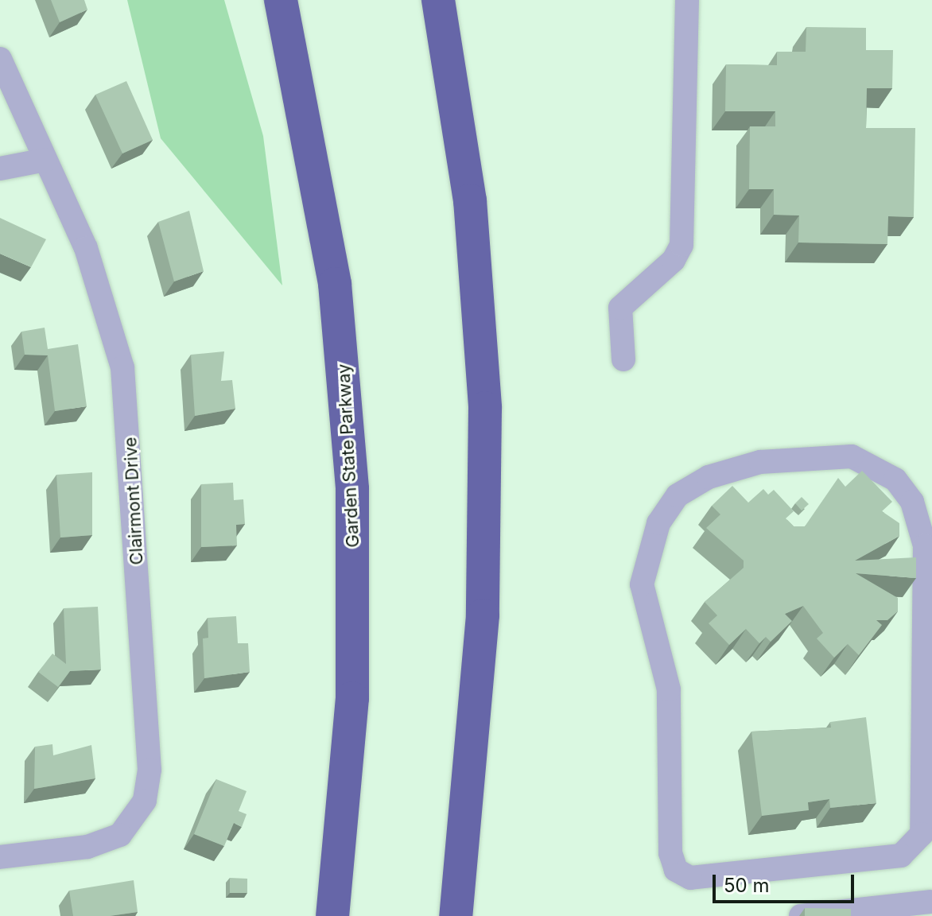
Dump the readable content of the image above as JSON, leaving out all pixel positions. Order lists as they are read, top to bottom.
{
  "streets": {
    "highway": ["Garden State Parkway"],
    "street": ["Clairmont Drive"]
  },
  "scale_bar": "50 m"
}
